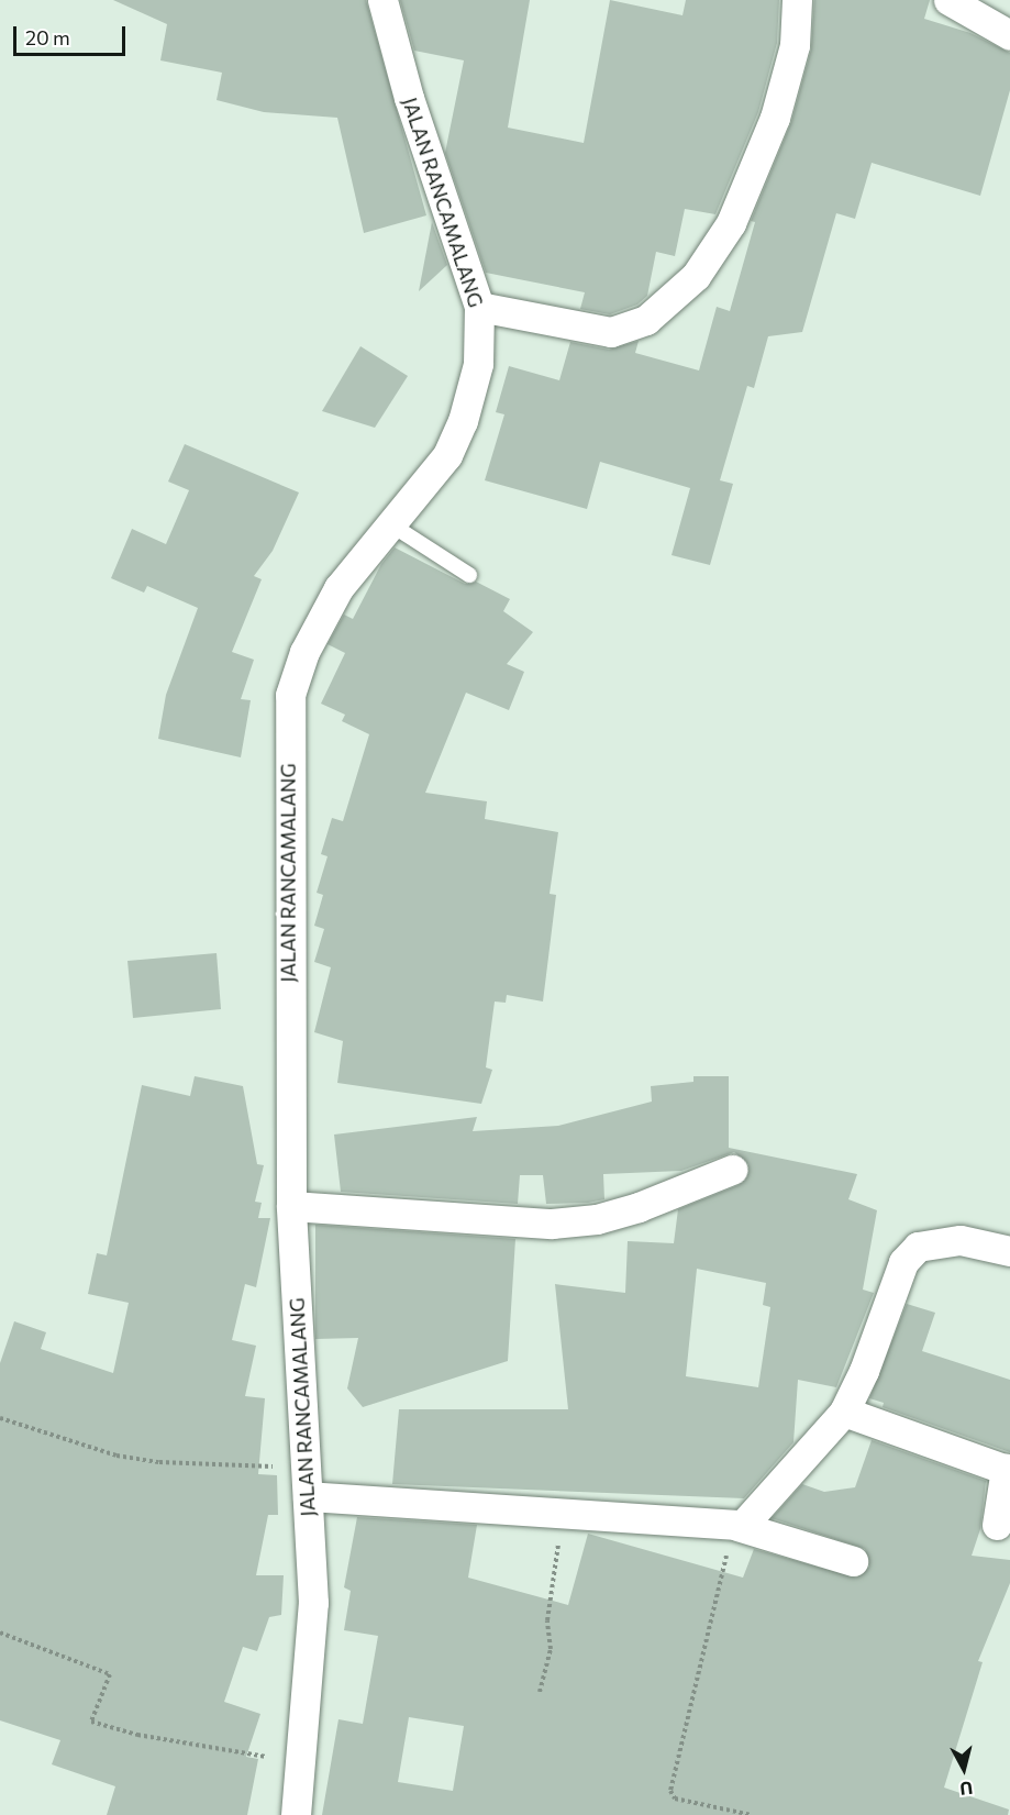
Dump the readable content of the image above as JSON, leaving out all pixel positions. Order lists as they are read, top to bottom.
{
  "streets": {
    "street": ["JALAN RANCAMALANG"]
  },
  "scale_bar": "20 m",
  "north": "bottom"
}
